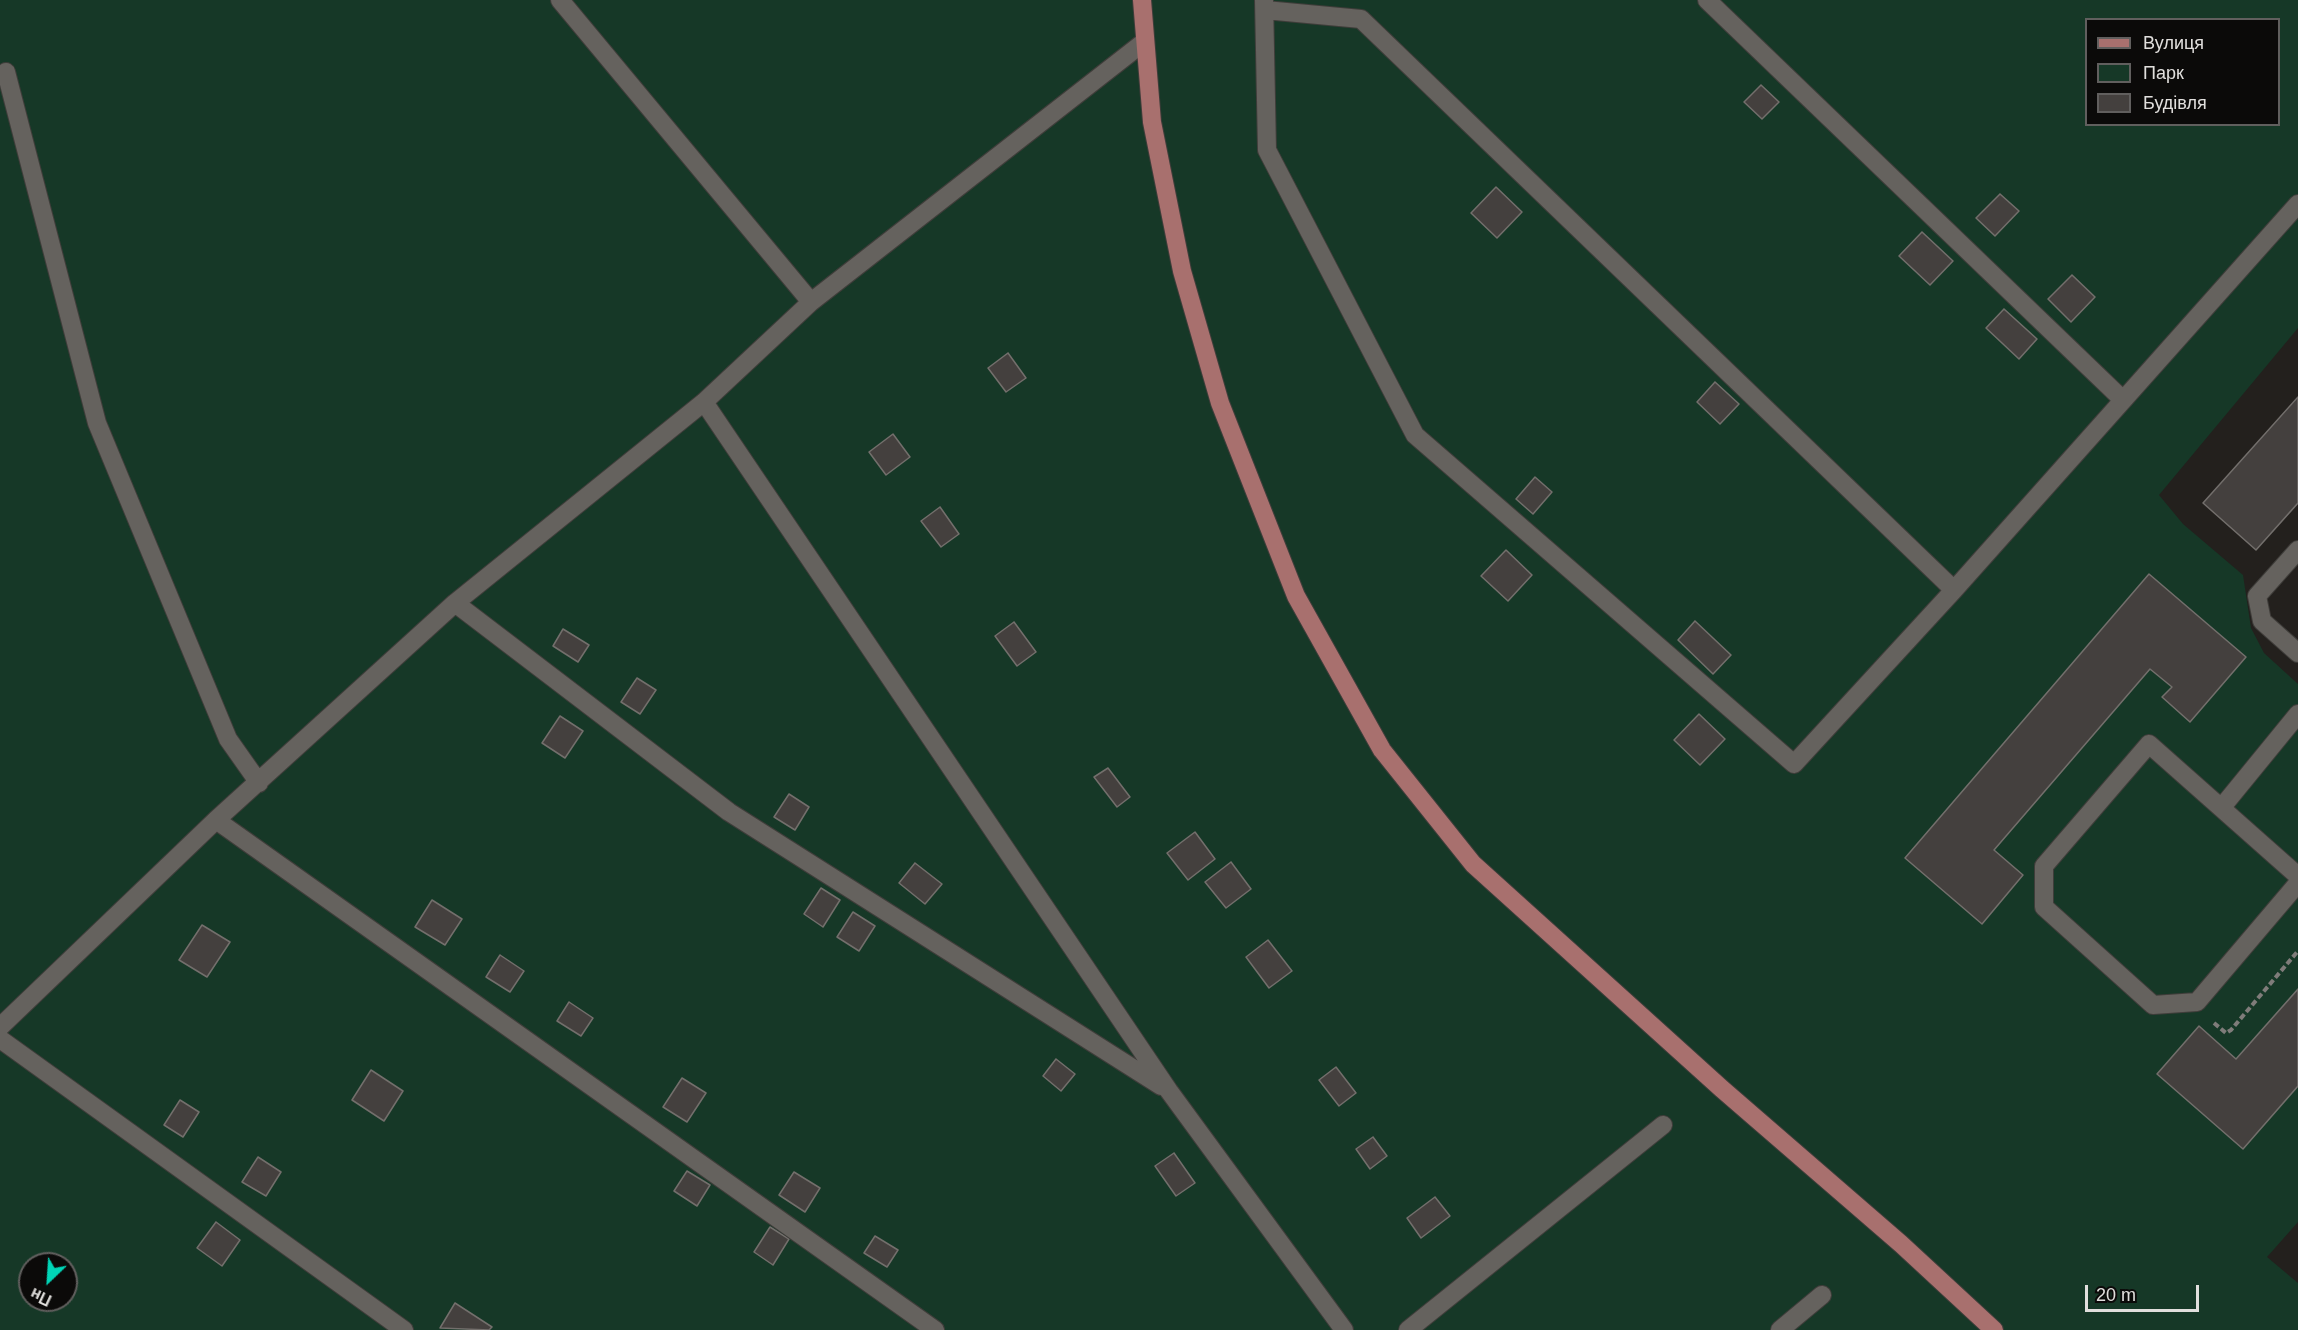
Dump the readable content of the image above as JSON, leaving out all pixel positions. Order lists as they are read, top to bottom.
{
  "legend": ["Вулиця", "Парк", "Будівля"],
  "scale_bar": "20 m",
  "north": "bottom left"
}
